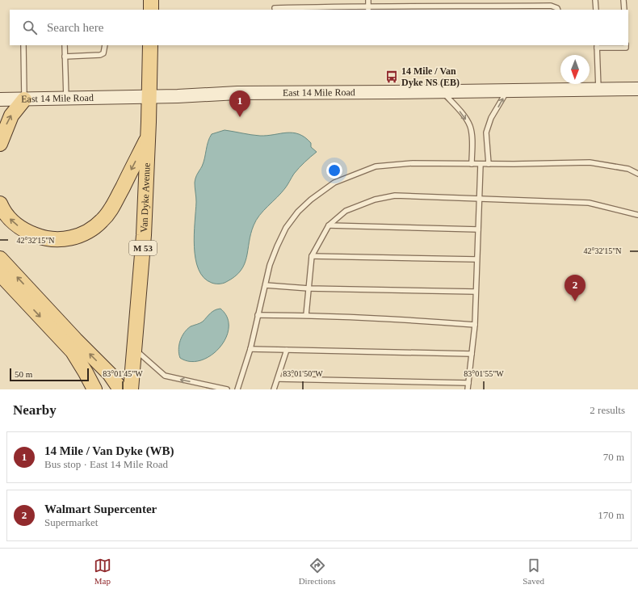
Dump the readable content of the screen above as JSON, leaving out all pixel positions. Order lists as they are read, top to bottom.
{
  "streets": {
    "main road": ["East 14 Mile Road", "Van Dyke Avenue", "M 53"]
  },
  "crossings": [
    ["East 14 Mile Road", "Van Dyke Avenue"]
  ],
  "places": {
    "bus stop": ["14 Mile / Van Dyke NS (EB)"]
  },
  "scale_bar": "50 m",
  "north": "bottom",
  "page": {
    "search": "Search here",
    "pins": ["1", "2"],
    "scale": "50 m",
    "heading": ["Nearby", "2 results"],
    "list": [
      {
        "mark": "1",
        "name": "14 Mile / Van Dyke (WB)",
        "note": "Bus stop · East 14 Mile Road",
        "value": "70 m"
      },
      {
        "mark": "2",
        "name": "Walmart Supercenter",
        "note": "Supermarket",
        "value": "170 m"
      }
    ],
    "nav": ["Map", "Directions", "Saved"]
  },
  "coordinates": [
    "42°32'15\"N",
    "83°01'45\"W",
    "83°01'50\"W",
    "83°01'55\"W"
  ]
}
